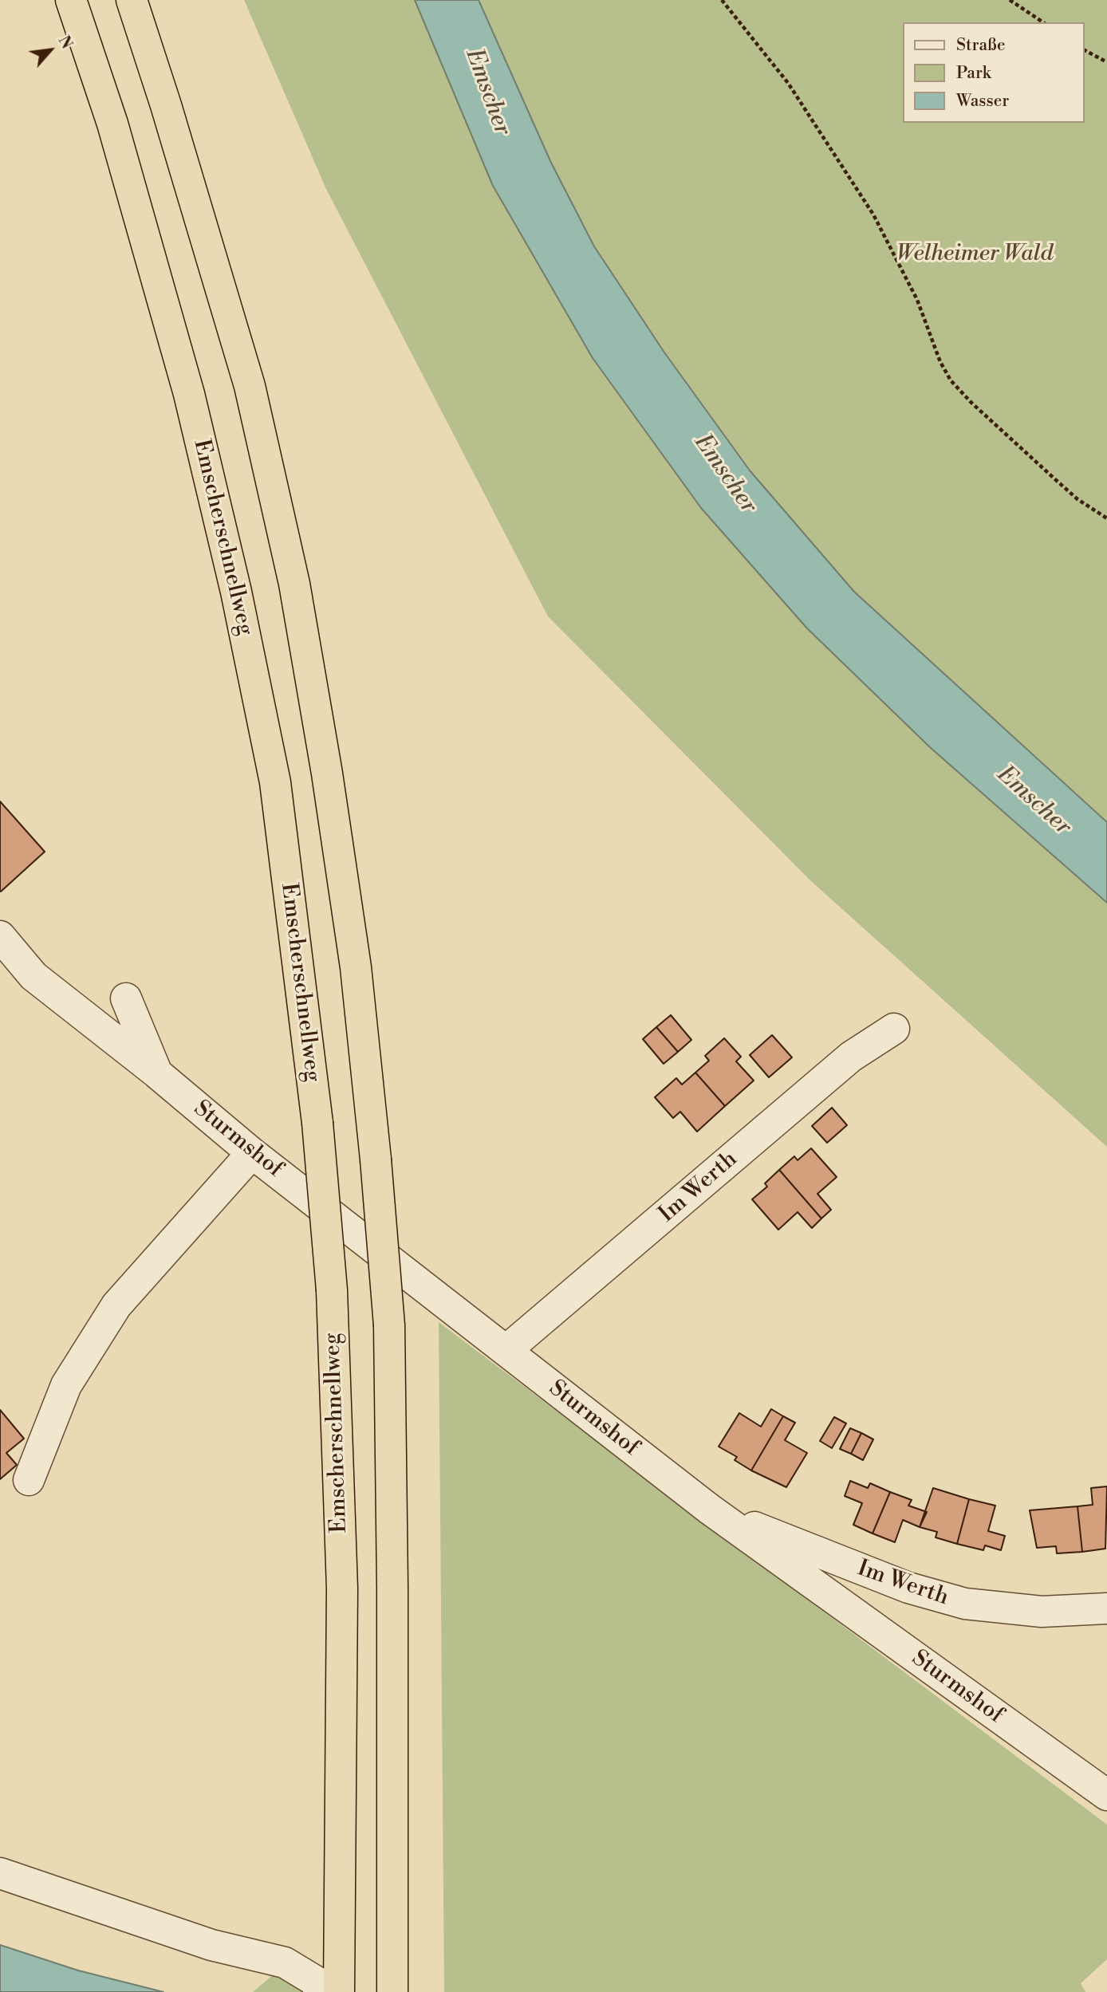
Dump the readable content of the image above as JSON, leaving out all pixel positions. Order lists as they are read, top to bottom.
{
  "streets": {
    "highway": ["Emscherschnellweg"],
    "street": ["Sturmshof", "Im Werth"]
  },
  "crossings": [
    ["Sturmshof", "Im Werth"]
  ],
  "water": ["Emscher"],
  "parks": ["Welheimer Wald"],
  "legend": ["Straße", "Park", "Wasser"],
  "north": "top right"
}
